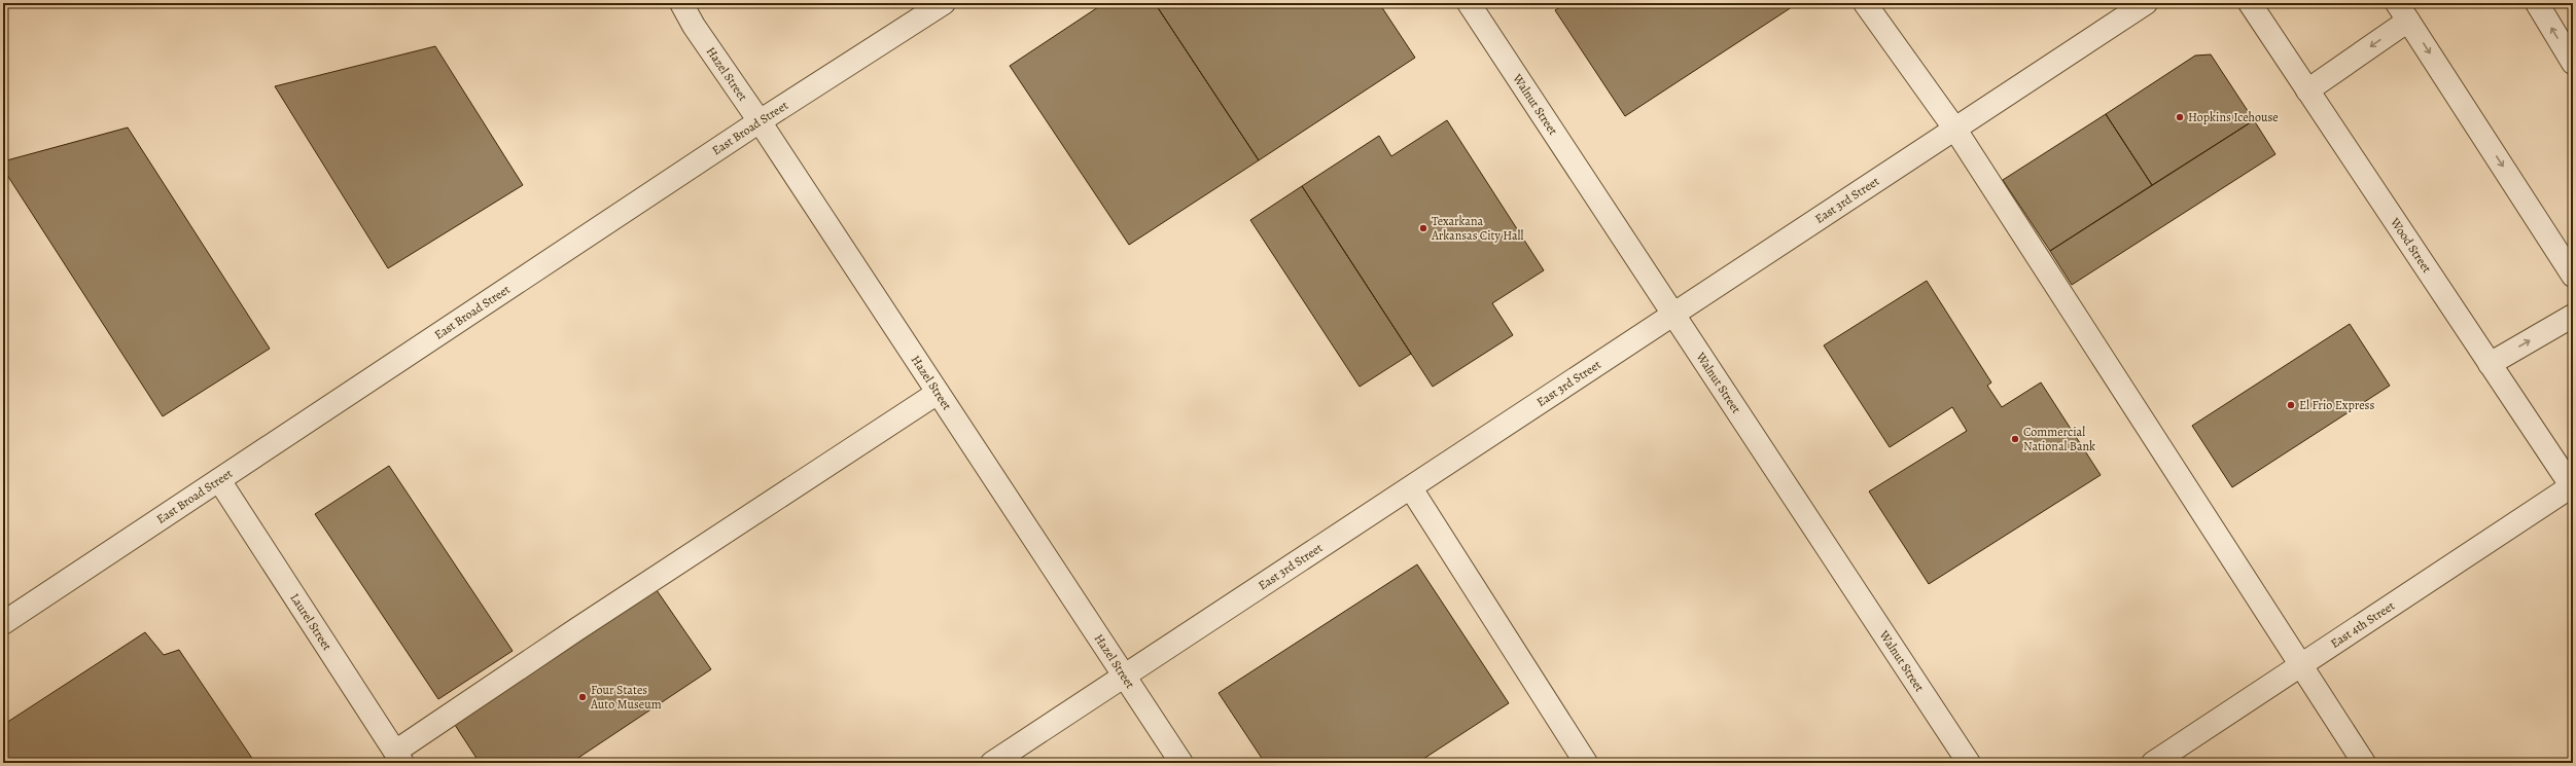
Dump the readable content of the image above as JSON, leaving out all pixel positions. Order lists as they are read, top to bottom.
{
  "streets": {
    "street": [
      "Hazel Street",
      "Walnut Street",
      "East Broad Street",
      "East 3rd Street",
      "Wood Street",
      "Laurel Street",
      "East 4th Street"
    ]
  },
  "crossings": [
    ["Hazel Street", "East Broad Street"],
    ["Hazel Street", "East 3rd Street"],
    ["Walnut Street", "East 3rd Street"],
    ["East Broad Street", "Laurel Street"],
    ["Wood Street", "East 4th Street"]
  ],
  "places": [
    "Hopkins Icehouse",
    "Texarkana Arkansas City Hall",
    "El Frio Express",
    "Commercial National Bank",
    "Four States Auto Museum"
  ]
}
